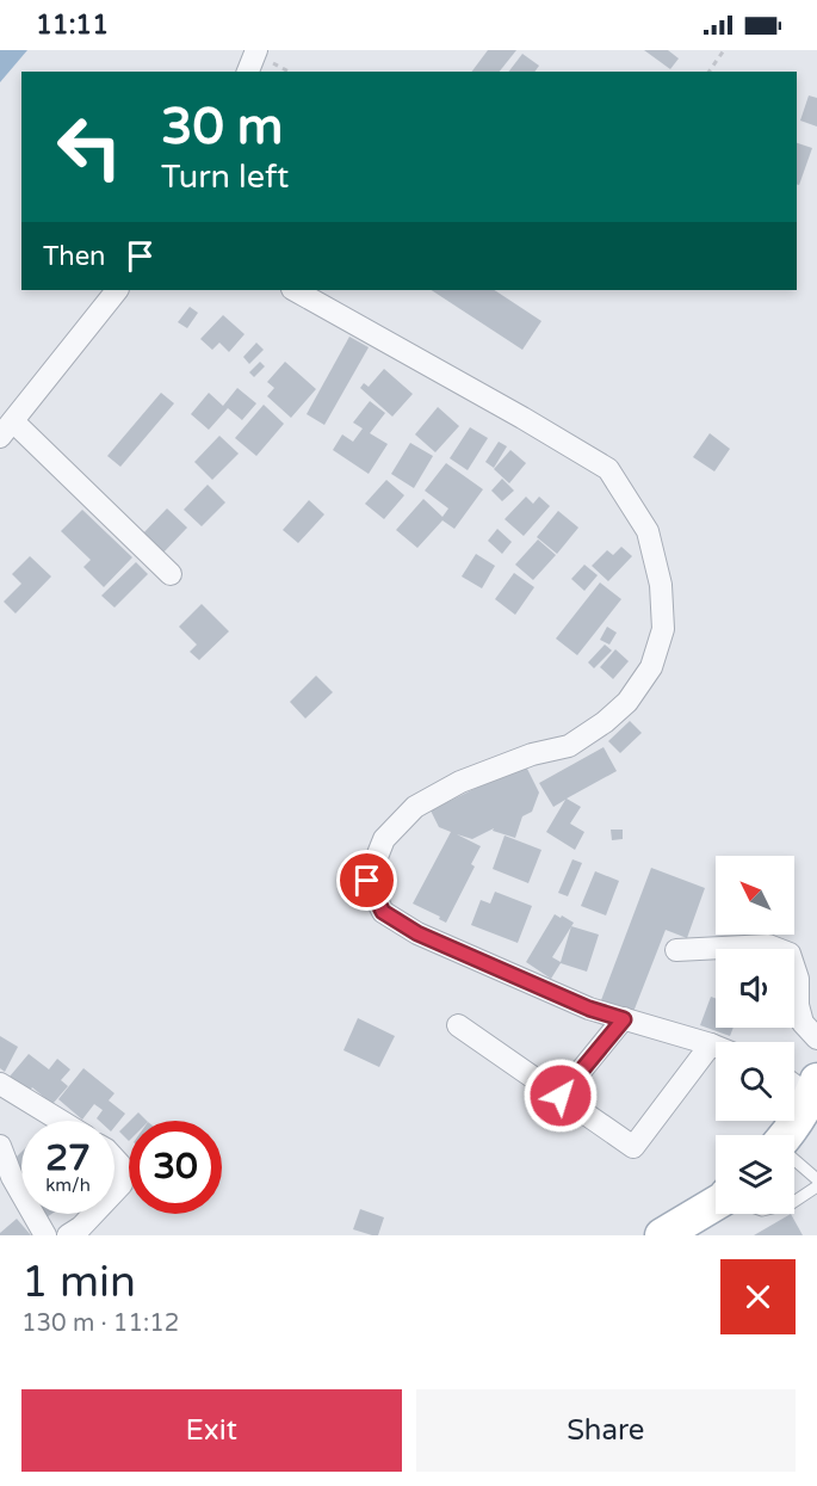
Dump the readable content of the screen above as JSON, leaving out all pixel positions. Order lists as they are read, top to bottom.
{
  "north": "top left",
  "page": {
    "status": "11:11",
    "turn": ["30 m", "Turn left"],
    "then": "Then",
    "speed": "27 km/h",
    "limit": "30",
    "heading": ["1 min", "130 m · 11:12"],
    "buttons": ["Exit", "Share"]
  }
}
